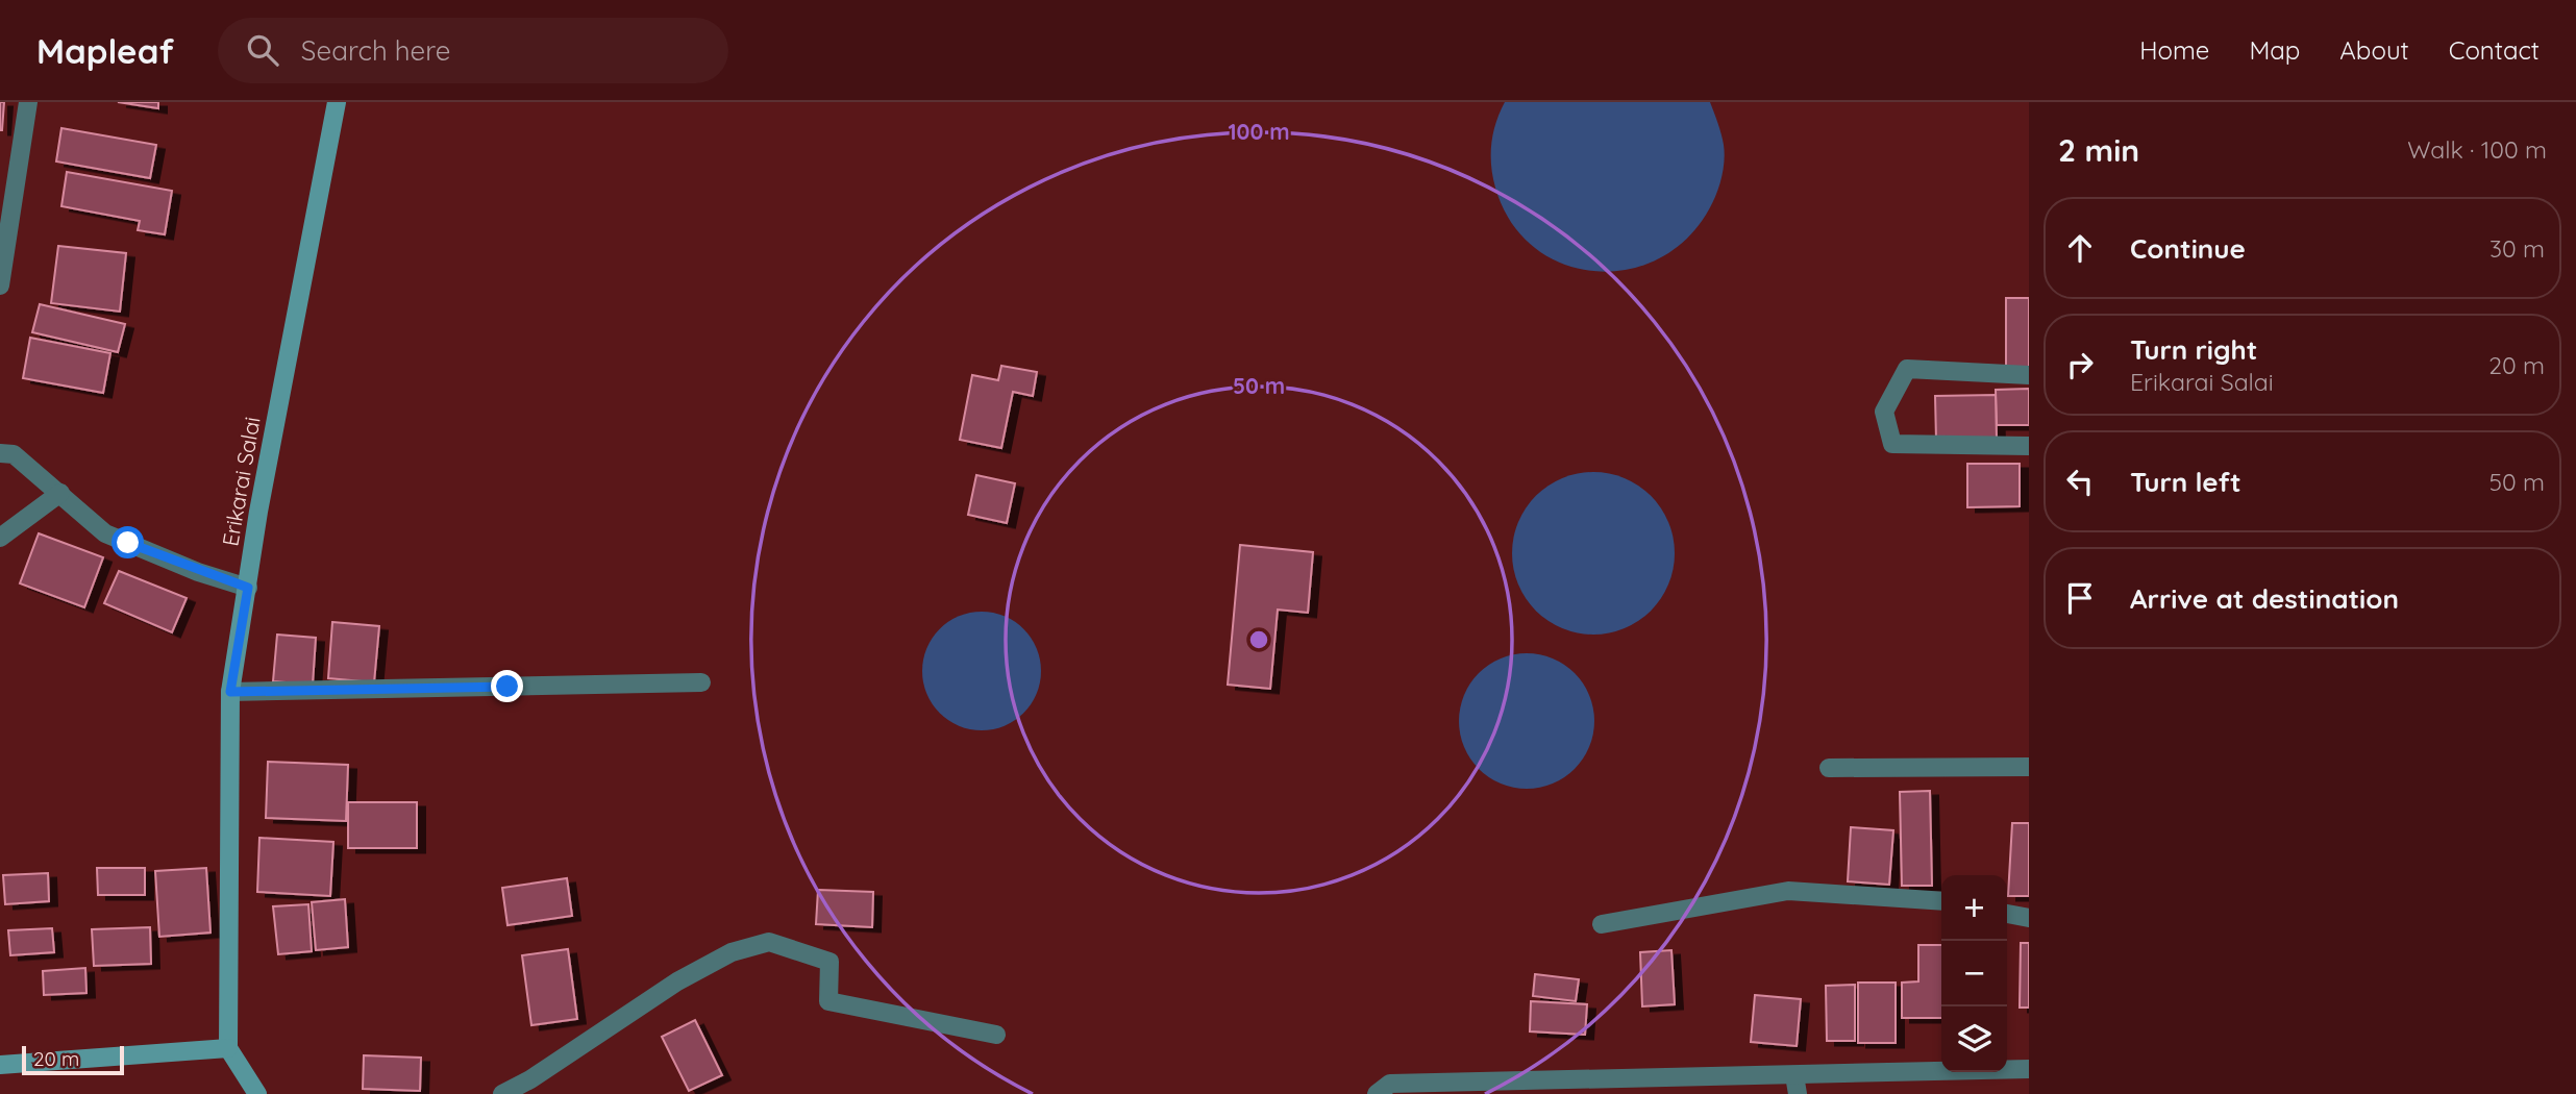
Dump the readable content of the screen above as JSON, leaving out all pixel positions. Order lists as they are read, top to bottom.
{
  "streets": {
    "street": ["Erikarai Salai"]
  },
  "scale_bar": "20 m",
  "page": {
    "header": "Mapleaf",
    "search": "Search here",
    "nav": [
      "Home",
      "Map",
      "About",
      "Contact"
    ],
    "heading": ["2 min", "Walk · 100 m"],
    "list": [
      ["Continue", "30 m"],
      ["Turn right", "Erikarai Salai", "20 m"],
      ["Turn left", "50 m"],
      "Arrive at destination"
    ],
    "map_buttons": ["+", "−"],
    "scale": "20 m"
  },
  "rings": ["100 m", "50 m"]
}
